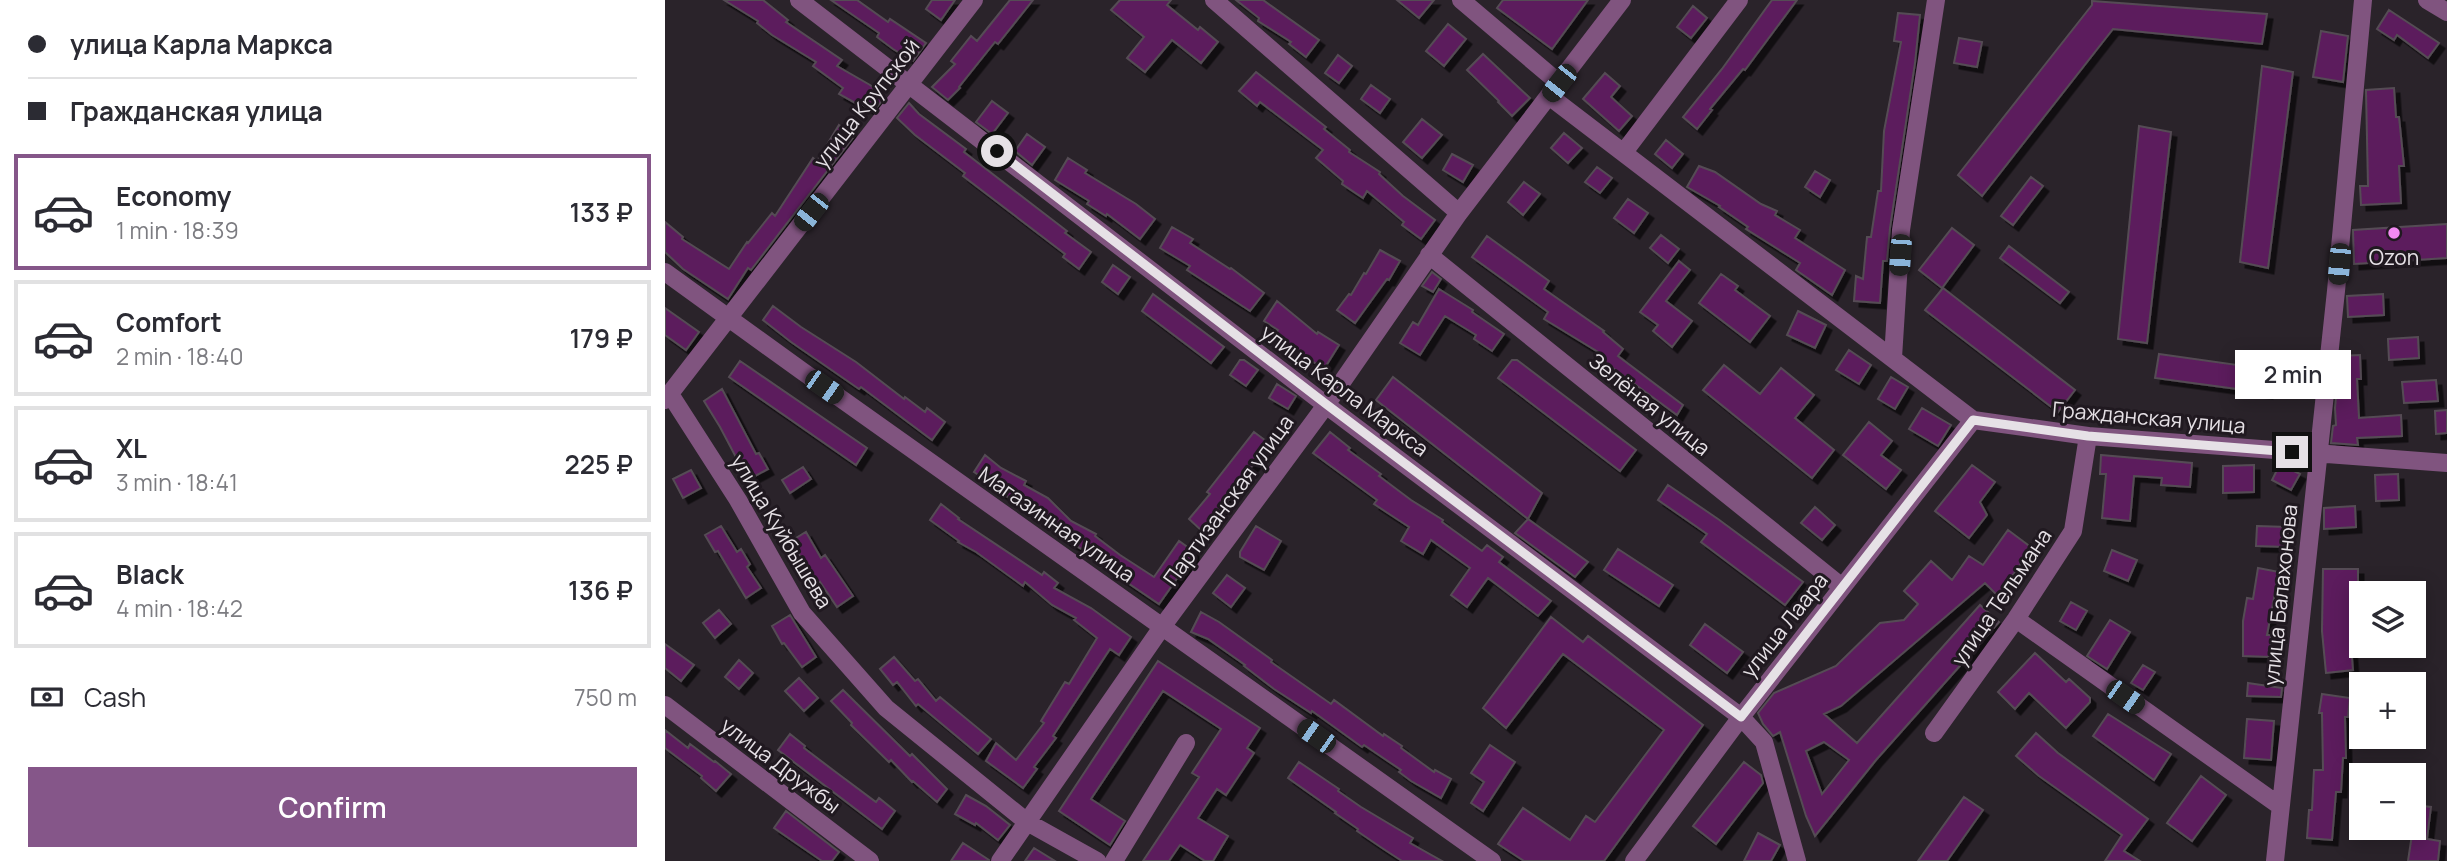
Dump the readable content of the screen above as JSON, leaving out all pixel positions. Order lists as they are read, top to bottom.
{
  "streets": {
    "street": [
      "улица Крупской",
      "улица Карла Маркса",
      "Зелёная улица",
      "Гражданская улица",
      "Партизанская улица",
      "Магазинная улица",
      "улица Куйбышева",
      "улица Балахонова",
      "улица Тельмана",
      "улица Лаара",
      "улица Дружбы"
    ]
  },
  "crossings": [
    ["улица Крупской", "улица Карла Маркса"],
    ["улица Крупской", "Магазинная улица"],
    ["улица Крупской", "улица Куйбышева"],
    ["улица Карла Маркса", "Партизанская улица"],
    ["улица Карла Маркса", "улица Лаара"],
    ["Зелёная улица", "Партизанская улица"],
    ["Зелёная улица", "улица Лаара"],
    ["Гражданская улица", "улица Балахонова"],
    ["Гражданская улица", "улица Тельмана"],
    ["Гражданская улица", "улица Лаара"],
    ["Партизанская улица", "Магазинная улица"],
    ["Партизанская улица", "улица Куйбышева"]
  ],
  "places": ["Ozon"],
  "page": {
    "banner": ["улица Карла Маркса", "Гражданская улица"],
    "list": [
      {
        "name": "Economy",
        "note": "1 min · 18:39",
        "value": "133 ₽"
      },
      {
        "name": "Comfort",
        "note": "2 min · 18:40",
        "value": "179 ₽"
      },
      {
        "name": "XL",
        "note": "3 min · 18:41",
        "value": "225 ₽"
      },
      {
        "name": "Black",
        "note": "4 min · 18:42",
        "value": "136 ₽"
      }
    ],
    "bubble": "2 min",
    "map_buttons": ["+", "−"],
    "pay": ["Cash", "750 m"],
    "buttons": "Confirm"
  }
}
